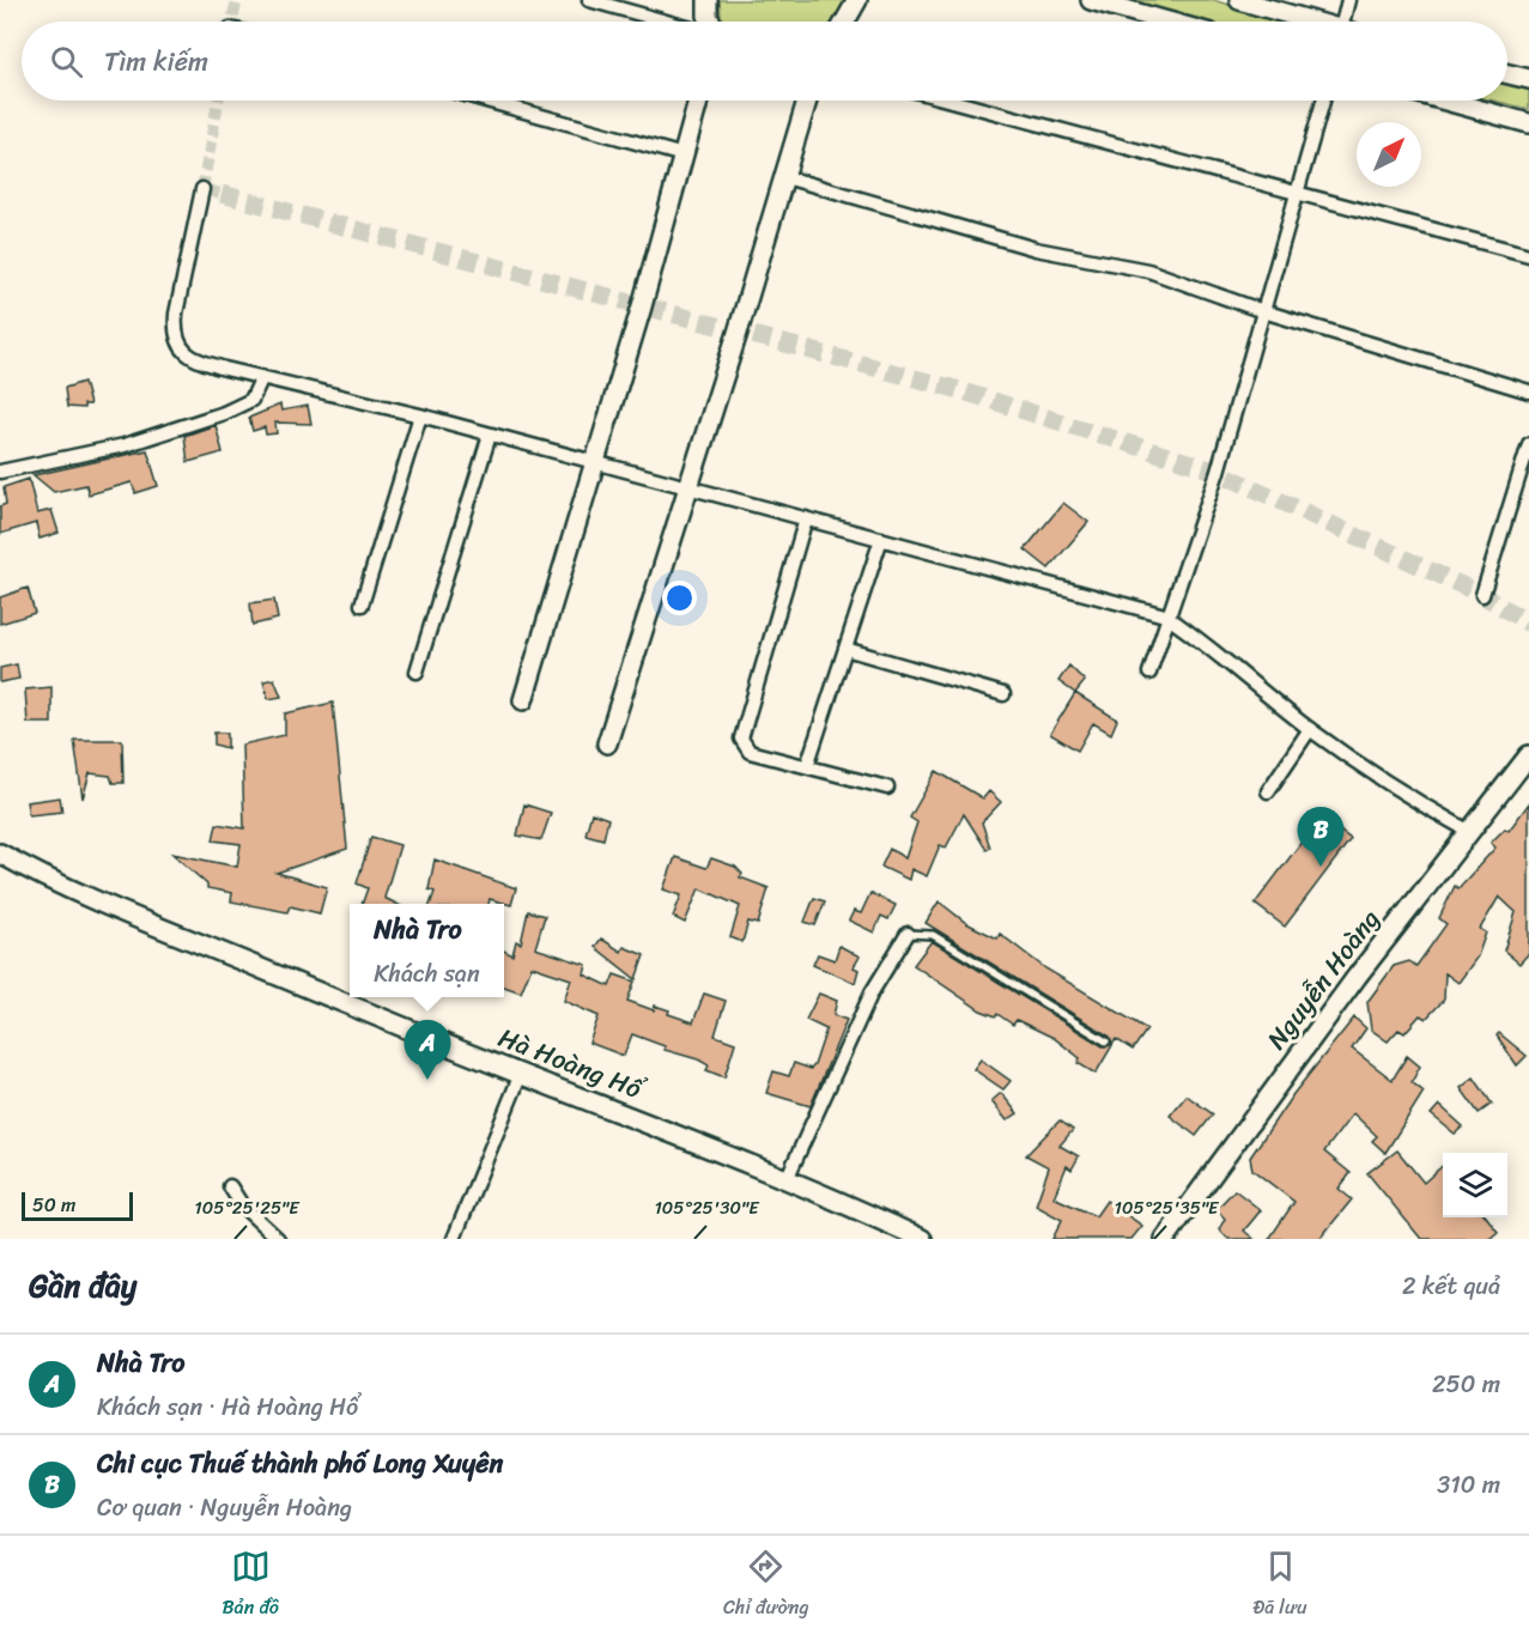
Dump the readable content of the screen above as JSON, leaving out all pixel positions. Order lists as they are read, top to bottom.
{
  "streets": {
    "street": ["Nguyễn Hoàng", "Hà Hoàng Hổ"]
  },
  "scale_bar": "50 m",
  "north": "top right",
  "page": {
    "search": "Tìm kiếm",
    "pins": ["B", "A"],
    "popup": ["Nhà Tro", "Khách sạn"],
    "scale": "50 m",
    "heading": ["Gần đây", "2 kết quả"],
    "list": [
      {
        "mark": "A",
        "name": "Nhà Tro",
        "note": "Khách sạn · Hà Hoàng Hổ",
        "value": "250 m"
      },
      {
        "mark": "B",
        "name": "Chi cục Thuế thành phố Long Xuyên",
        "note": "Cơ quan · Nguyễn Hoàng",
        "value": "310 m"
      }
    ],
    "nav": ["Bản đồ", "Chỉ đường", "Đã lưu"]
  },
  "coordinates": ["105°25'25\"E", "105°25'30\"E", "105°25'35\"E"]
}
